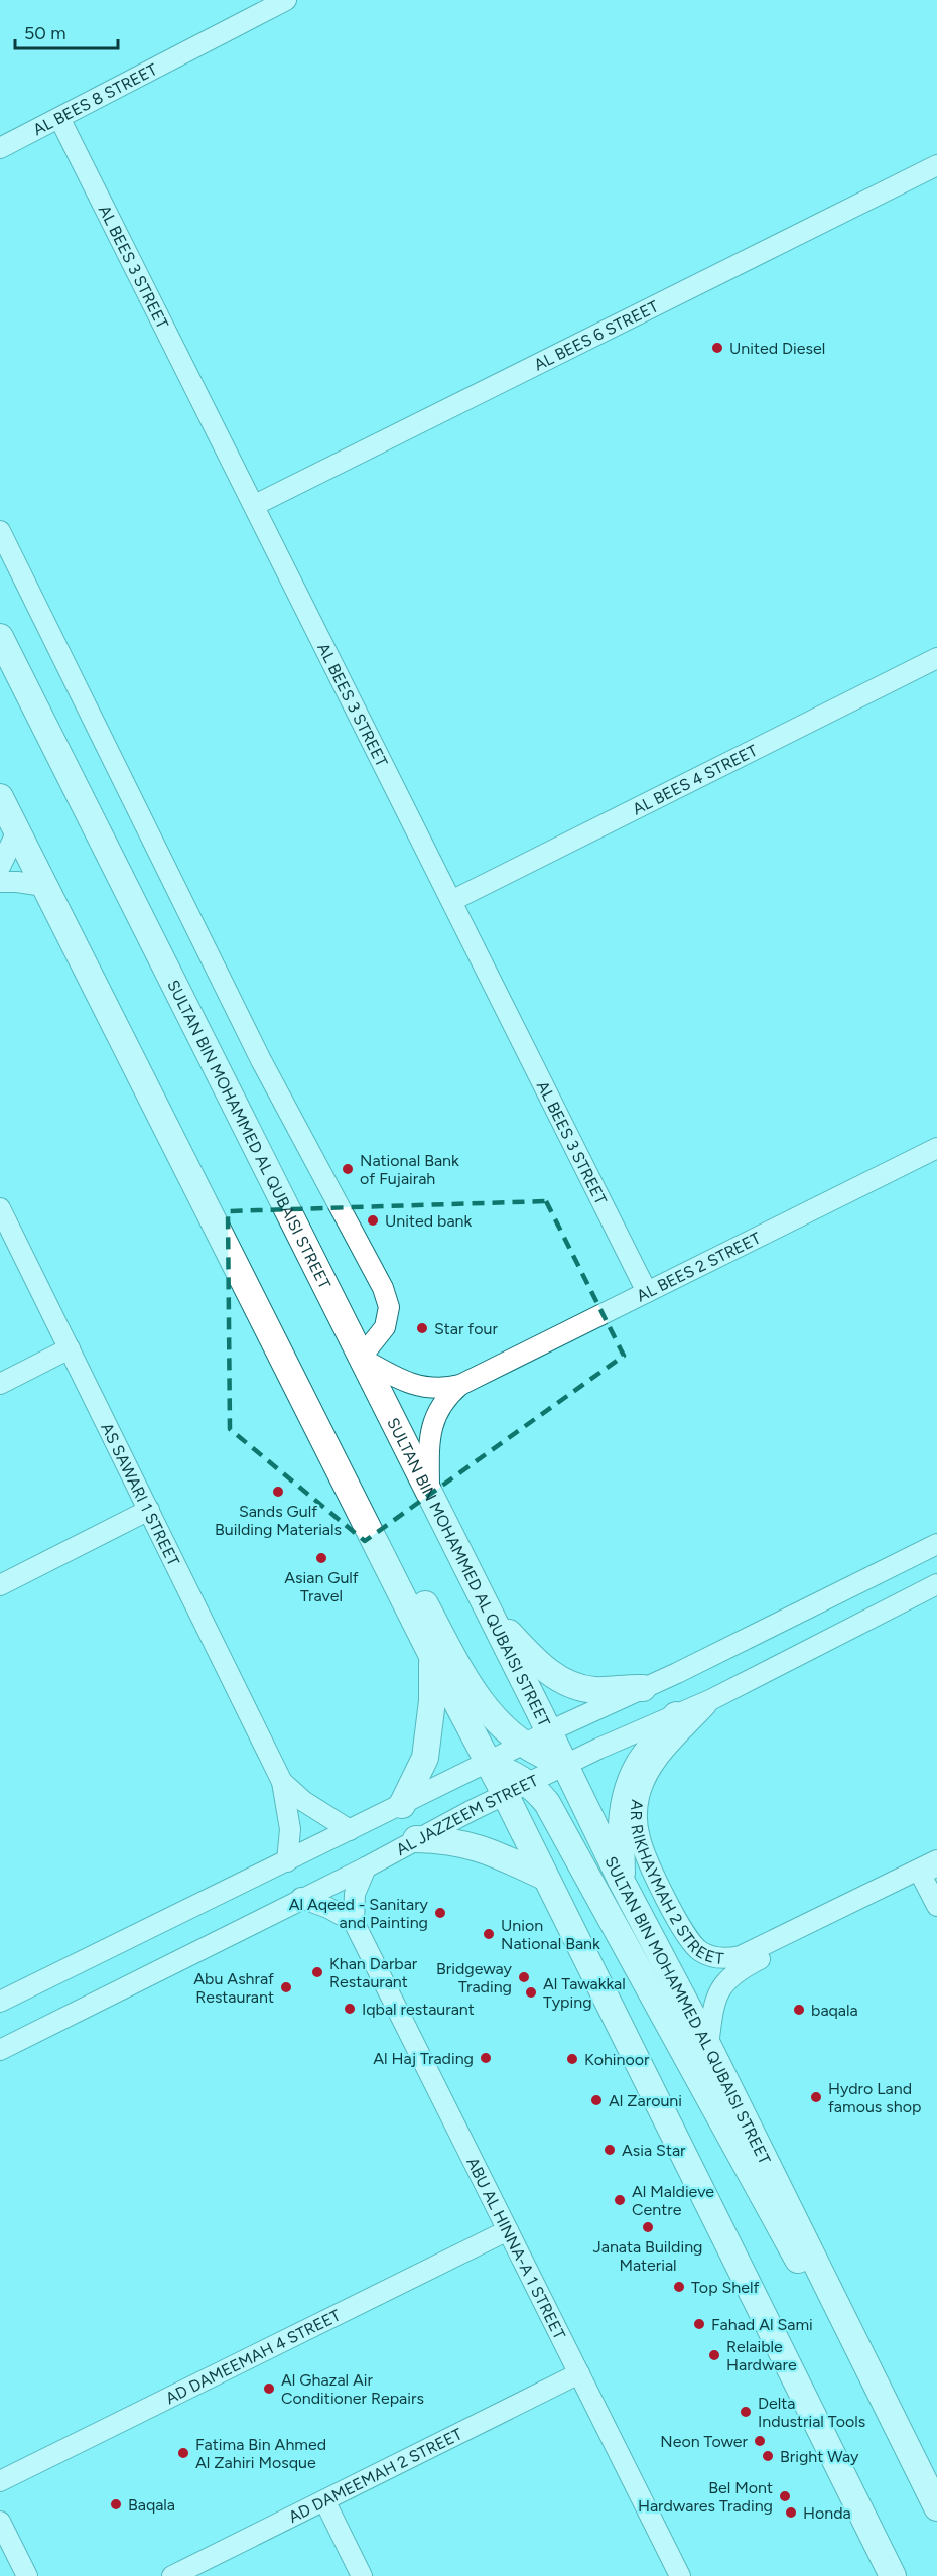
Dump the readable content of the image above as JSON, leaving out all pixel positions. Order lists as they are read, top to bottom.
{
  "streets": {
    "main road": ["SULTAN BIN MOHAMMED AL QUBAISI STREET"],
    "street": [
      "AL BEES 8 STREET",
      "AL BEES 3 STREET",
      "AL BEES 6 STREET",
      "AL BEES 4 STREET",
      "AL BEES 2 STREET",
      "AS SAWARI 1 STREET",
      "AL JAZZEEM STREET",
      "AR RIKHAYMAH 2 STREET",
      "ABU AL HINNA-A 1 STREET",
      "AD DAMEEMAH 4 STREET",
      "AD DAMEEMAH 2 STREET"
    ]
  },
  "crossings": [
    ["AL BEES 8 STREET", "AL BEES 3 STREET"],
    ["AL BEES 3 STREET", "AL BEES 6 STREET"],
    ["AL BEES 3 STREET", "AL BEES 4 STREET"],
    ["AL BEES 3 STREET", "AL BEES 2 STREET"],
    ["SULTAN BIN MOHAMMED AL QUBAISI STREET", "AL BEES 2 STREET"],
    ["SULTAN BIN MOHAMMED AL QUBAISI STREET", "AL JAZZEEM STREET"],
    ["SULTAN BIN MOHAMMED AL QUBAISI STREET", "AR RIKHAYMAH 2 STREET"],
    ["AL JAZZEEM STREET", "AR RIKHAYMAH 2 STREET"],
    ["ABU AL HINNA-A 1 STREET", "AD DAMEEMAH 4 STREET"],
    ["ABU AL HINNA-A 1 STREET", "AD DAMEEMAH 2 STREET"]
  ],
  "places": [
    "United Diesel",
    "National Bank of Fujairah",
    "United bank",
    "Star four",
    "Sands Gulf Building Materials",
    "Asian Gulf Travel",
    "Al Aqeed - Sanitary and Painting",
    "Union National Bank",
    "Khan Darbar Restaurant",
    "Bridgeway Trading",
    "Abu Ashraf Restaurant",
    "Al Tawakkal Typing",
    "Iqbal restaurant",
    "baqala",
    "Al Haj Trading",
    "Kohinoor",
    "Hydro Land famous shop",
    "Al Zarouni",
    "Asia Star",
    "Al Maldieve Centre",
    "Janata Building Material",
    "Top Shelf",
    "Fahad Al Sami",
    "Relaible Hardware",
    "Al Ghazal Air Conditioner Repairs",
    "Delta Industrial Tools",
    "Neon Tower",
    "Fatima Bin Ahmed Al Zahiri Mosque",
    "Bright Way",
    "Bel Mont Hardwares Trading",
    "Baqala",
    "Honda"
  ],
  "scale_bar": "50 m"
}
